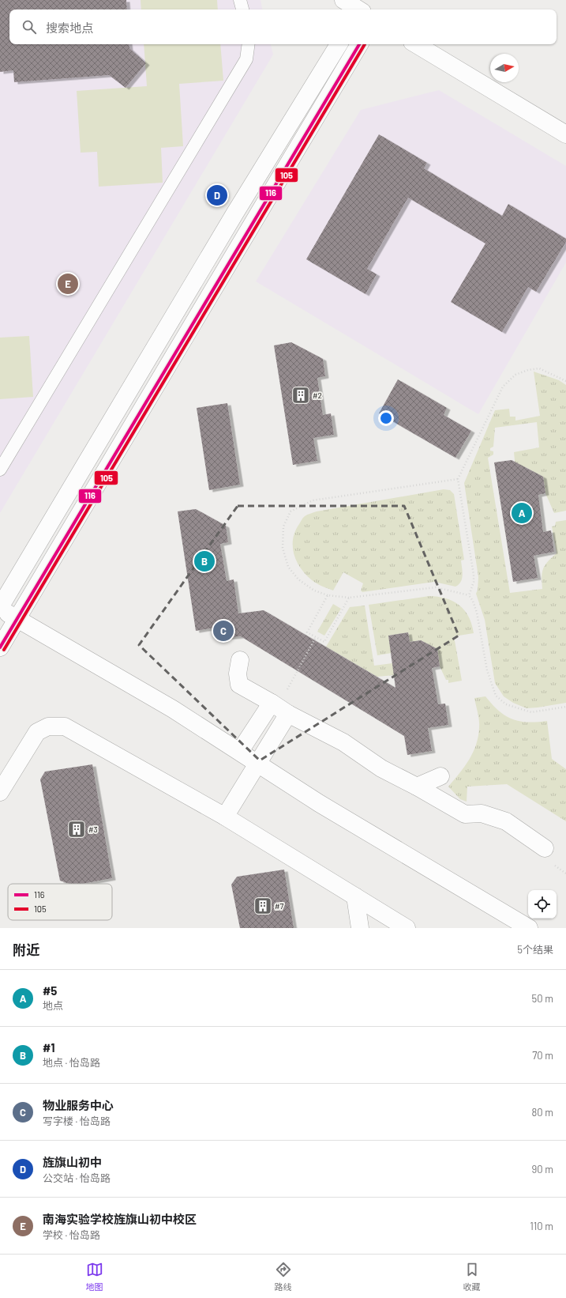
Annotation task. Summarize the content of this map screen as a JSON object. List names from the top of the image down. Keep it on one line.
{"places":{"building":["#2","#3","#7"]},"lines":["transit line 116","transit line 105"],"legend":["116","105"],"north":"right","page":{"search":"搜索地点","pins":["D","E","A","B","C"],"heading":["附近","5个结果"],"list":[{"mark":"A","name":"#5","note":"地点","value":"50 m"},{"mark":"B","name":"#1","note":"地点 · 怡岛路","value":"70 m"},{"mark":"C","name":"物业服务中心","note":"写字楼 · 怡岛路","value":"80 m"},{"mark":"D","name":"旌旗山初中","note":"公交站 · 怡岛路","value":"90 m"},{"mark":"E","name":"南海实验学校旌旗山初中校区","note":"学校 · 怡岛路","value":"110 m"}],"nav":["地图","路线","收藏"]}}
